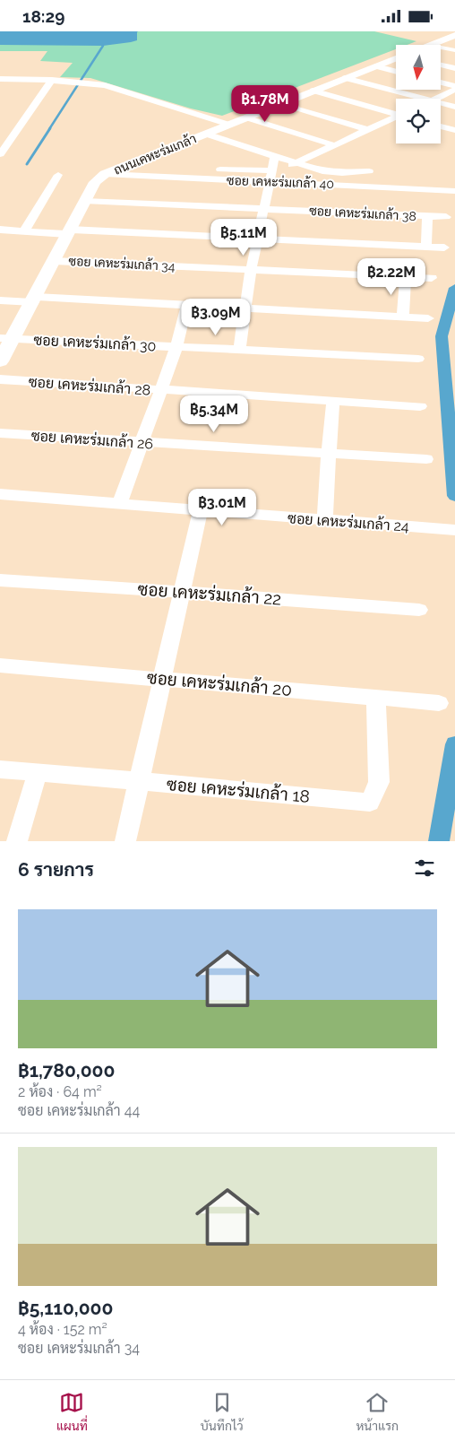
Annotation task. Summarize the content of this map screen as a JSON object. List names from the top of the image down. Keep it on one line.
{"streets":{"street":["ถนนเคหะร่มเกล้า","ซอย เคหะร่มเกล้า 40","ซอย เคหะร่มเกล้า 38","ซอย เคหะร่มเกล้า 34","ซอย เคหะร่มเกล้า 30","ซอย เคหะร่มเกล้า 28","ซอย เคหะร่มเกล้า 26","ซอย เคหะร่มเกล้า 24","ซอย เคหะร่มเกล้า 22","ซอย เคหะร่มเกล้า 20","ซอย เคหะร่มเกล้า 18"]},"crossings":[["ถนนเคหะร่มเกล้า","ซอย เคหะร่มเกล้า 40"],["ถนนเคหะร่มเกล้า","ซอย เคหะร่มเกล้า 38"],["ถนนเคหะร่มเกล้า","ซอย เคหะร่มเกล้า 34"],["ถนนเคหะร่มเกล้า","ซอย เคหะร่มเกล้า 30"],["ซอย เคหะร่มเกล้า 20","ซอย เคหะร่มเกล้า 18"]],"north":"bottom","page":{"status":"18:29","price":["฿1.78M","฿5.11M","฿2.22M","฿3.09M","฿5.34M","฿3.01M"],"heading":"6 รายการ","list":[{"name":"฿1,780,000","note":"2 ห้อง · 64 m² · ซอย เคหะร่มเกล้า 44"},{"name":"฿5,110,000","note":"4 ห้อง · 152 m² · ซอย เคหะร่มเกล้า 34"}],"tabs":["แผนที่","บันทึกไว้","หน้าแรก"]}}
